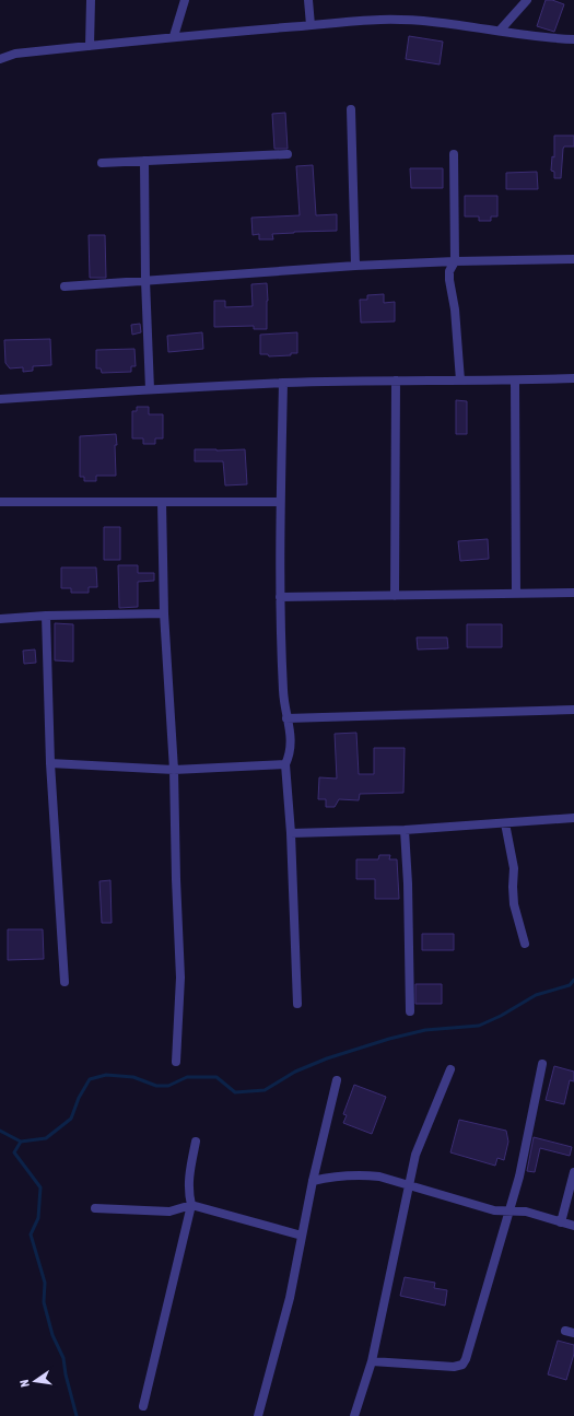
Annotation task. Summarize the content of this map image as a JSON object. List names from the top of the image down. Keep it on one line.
{"north":"left"}
